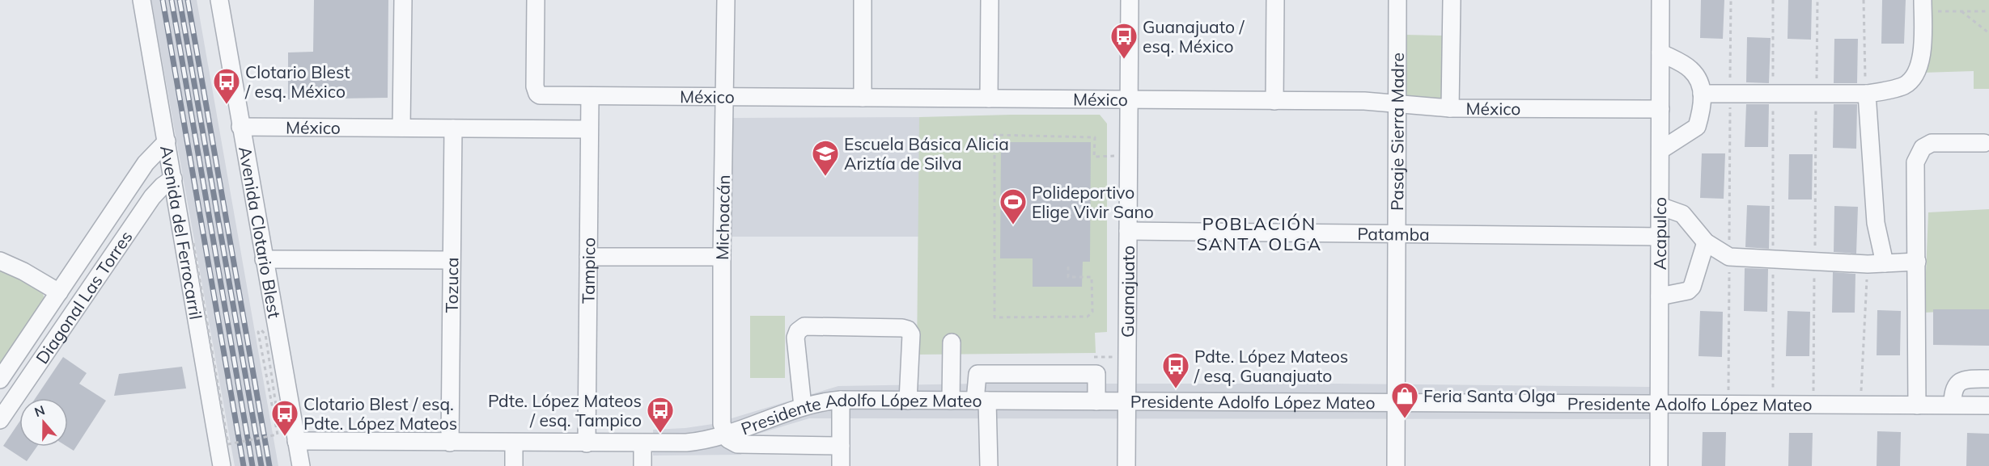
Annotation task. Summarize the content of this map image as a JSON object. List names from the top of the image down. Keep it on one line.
{"streets":{"street":["México","Pasaje Sierra Madre","Michoacán","Avenida del Ferrocarril","Avenida Clotario Blest","Acapulco","Patamba","Tampico","Tozuca","Guanajuato","Diagonal Las Torres","Presidente Adolfo López Mateo"]},"crossings":[["México","Pasaje Sierra Madre"],["México","Michoacán"],["México","Avenida Clotario Blest"],["México","Acapulco"],["México","Tampico"],["México","Tozuca"],["México","Guanajuato"],["Pasaje Sierra Madre","Patamba"],["Pasaje Sierra Madre","Presidente Adolfo López Mateo"],["Michoacán","Presidente Adolfo López Mateo"],["Avenida del Ferrocarril","Diagonal Las Torres"],["Avenida Clotario Blest","Presidente Adolfo López Mateo"],["Acapulco","Patamba"],["Acapulco","Presidente Adolfo López Mateo"],["Patamba","Guanajuato"],["Tampico","Presidente Adolfo López Mateo"],["Tozuca","Presidente Adolfo López Mateo"],["Guanajuato","Presidente Adolfo López Mateo"]],"districts":["POBLACIÓN SANTA OLGA"],"places":{"bus stop":["Guanajuato / esq. México","Clotario Blest / esq. México","Pdte. López Mateos / esq. Guanajuato","Pdte. López Mateos / esq. Tampico","Clotario Blest / esq. Pdte. López Mateos"],"school or university":["Escuela Básica Alicia Ariztía de Silva"],"sports":["Polideportivo Elige Vivir Sano"],"shop":["Feria Santa Olga"]},"north":"top"}
